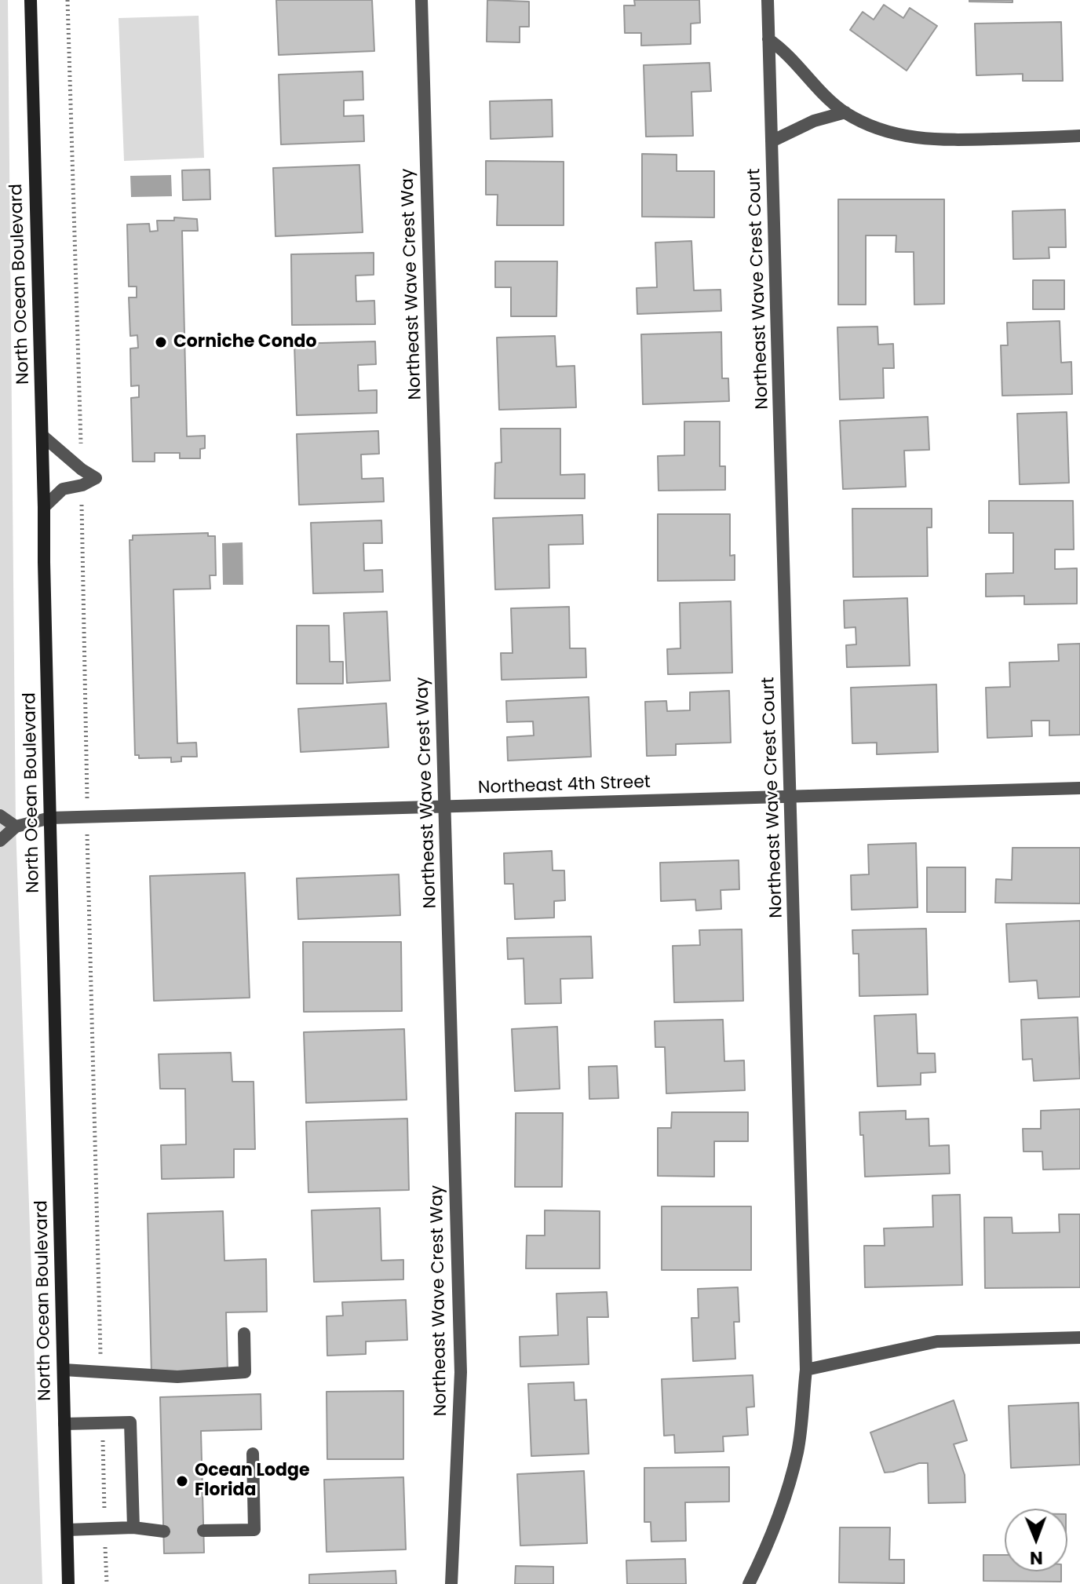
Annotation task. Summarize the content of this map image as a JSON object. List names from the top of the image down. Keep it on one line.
{"streets":{"main road":["North Ocean Boulevard"],"street":["Northeast Wave Crest Way","Northeast Wave Crest Court","Northeast 4th Street"]},"crossings":[["North Ocean Boulevard","Northeast 4th Street"],["Northeast Wave Crest Way","Northeast 4th Street"],["Northeast Wave Crest Court","Northeast 4th Street"]],"places":["Corniche Condo","Ocean Lodge Florida"],"north":"bottom"}
